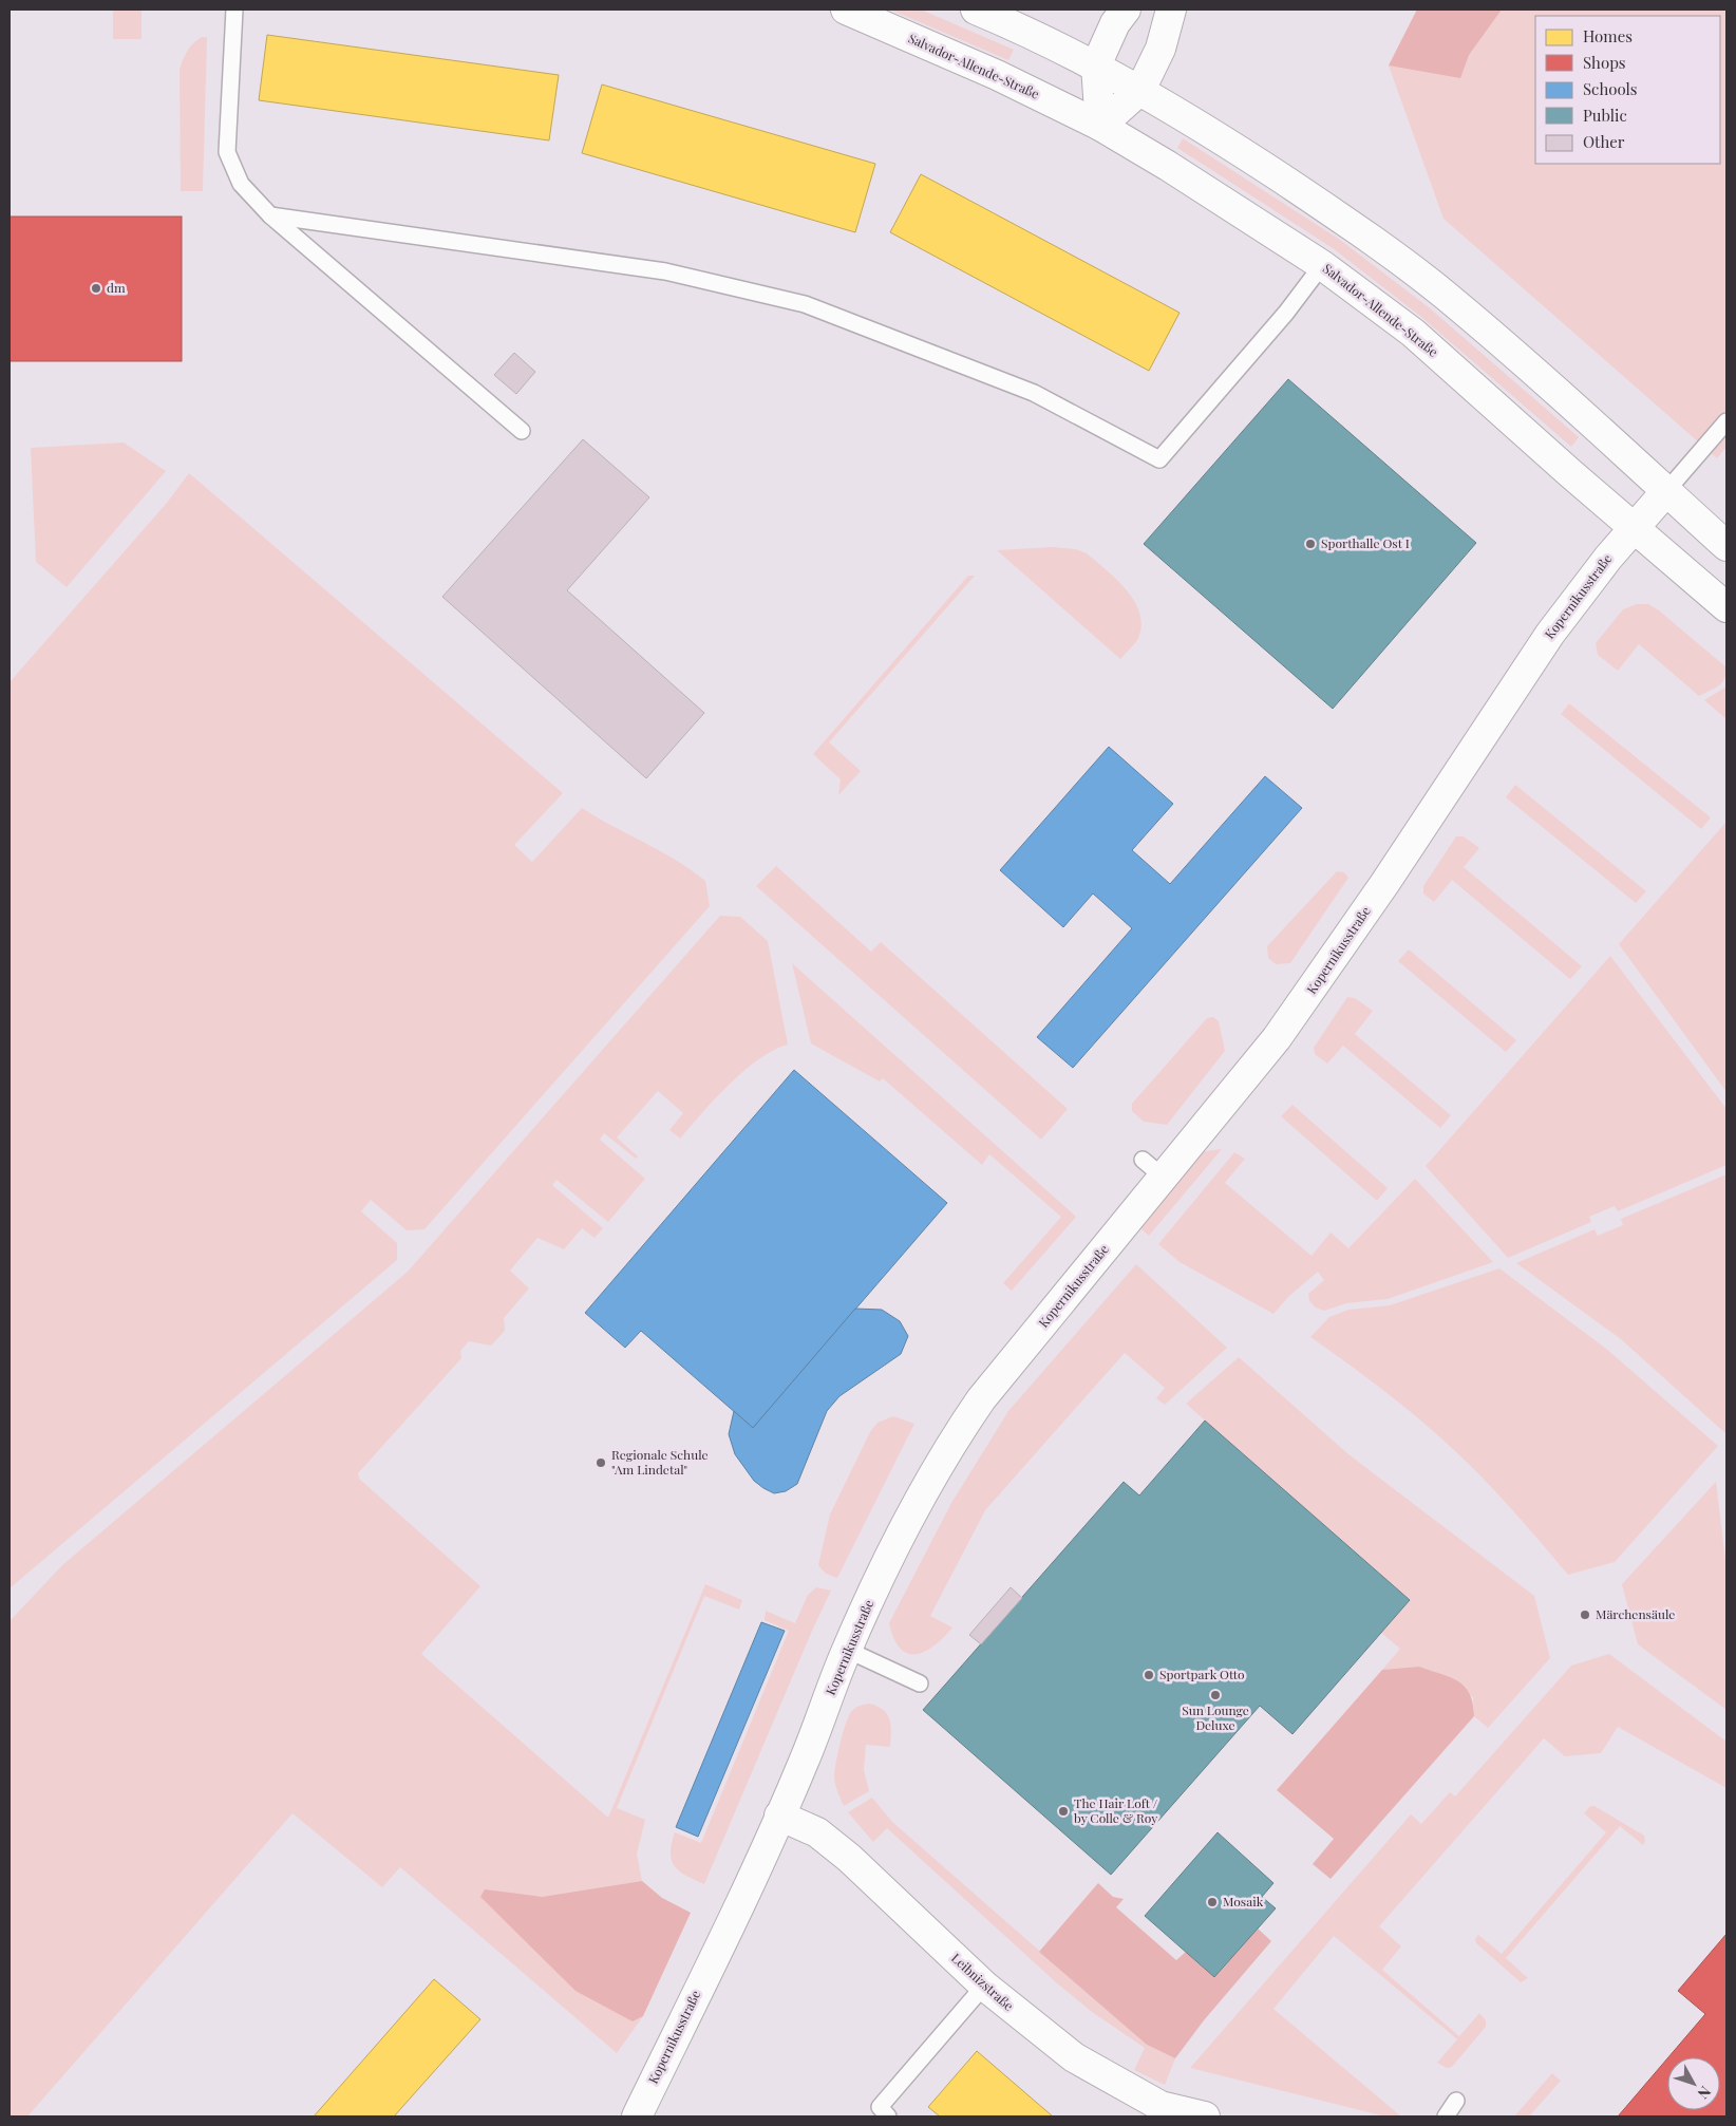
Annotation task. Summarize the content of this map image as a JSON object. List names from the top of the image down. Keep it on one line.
{"streets":{"street":["Salvador-Allende-Straße","Kopernikusstraße","Leibnizstraße"]},"crossings":[["Salvador-Allende-Straße","Kopernikusstraße"],["Kopernikusstraße","Leibnizstraße"]],"places":["dm","Sporthalle Ost I","Regionale Schule \"Am Lindetal\"","Märchensäule","Sportpark Otto","Sun Lounge Deluxe","The Hair Loft / by Colle & Roy","Mosaik"],"legend":["Homes","Shops","Schools","Public","Other"],"north":"bottom right"}
